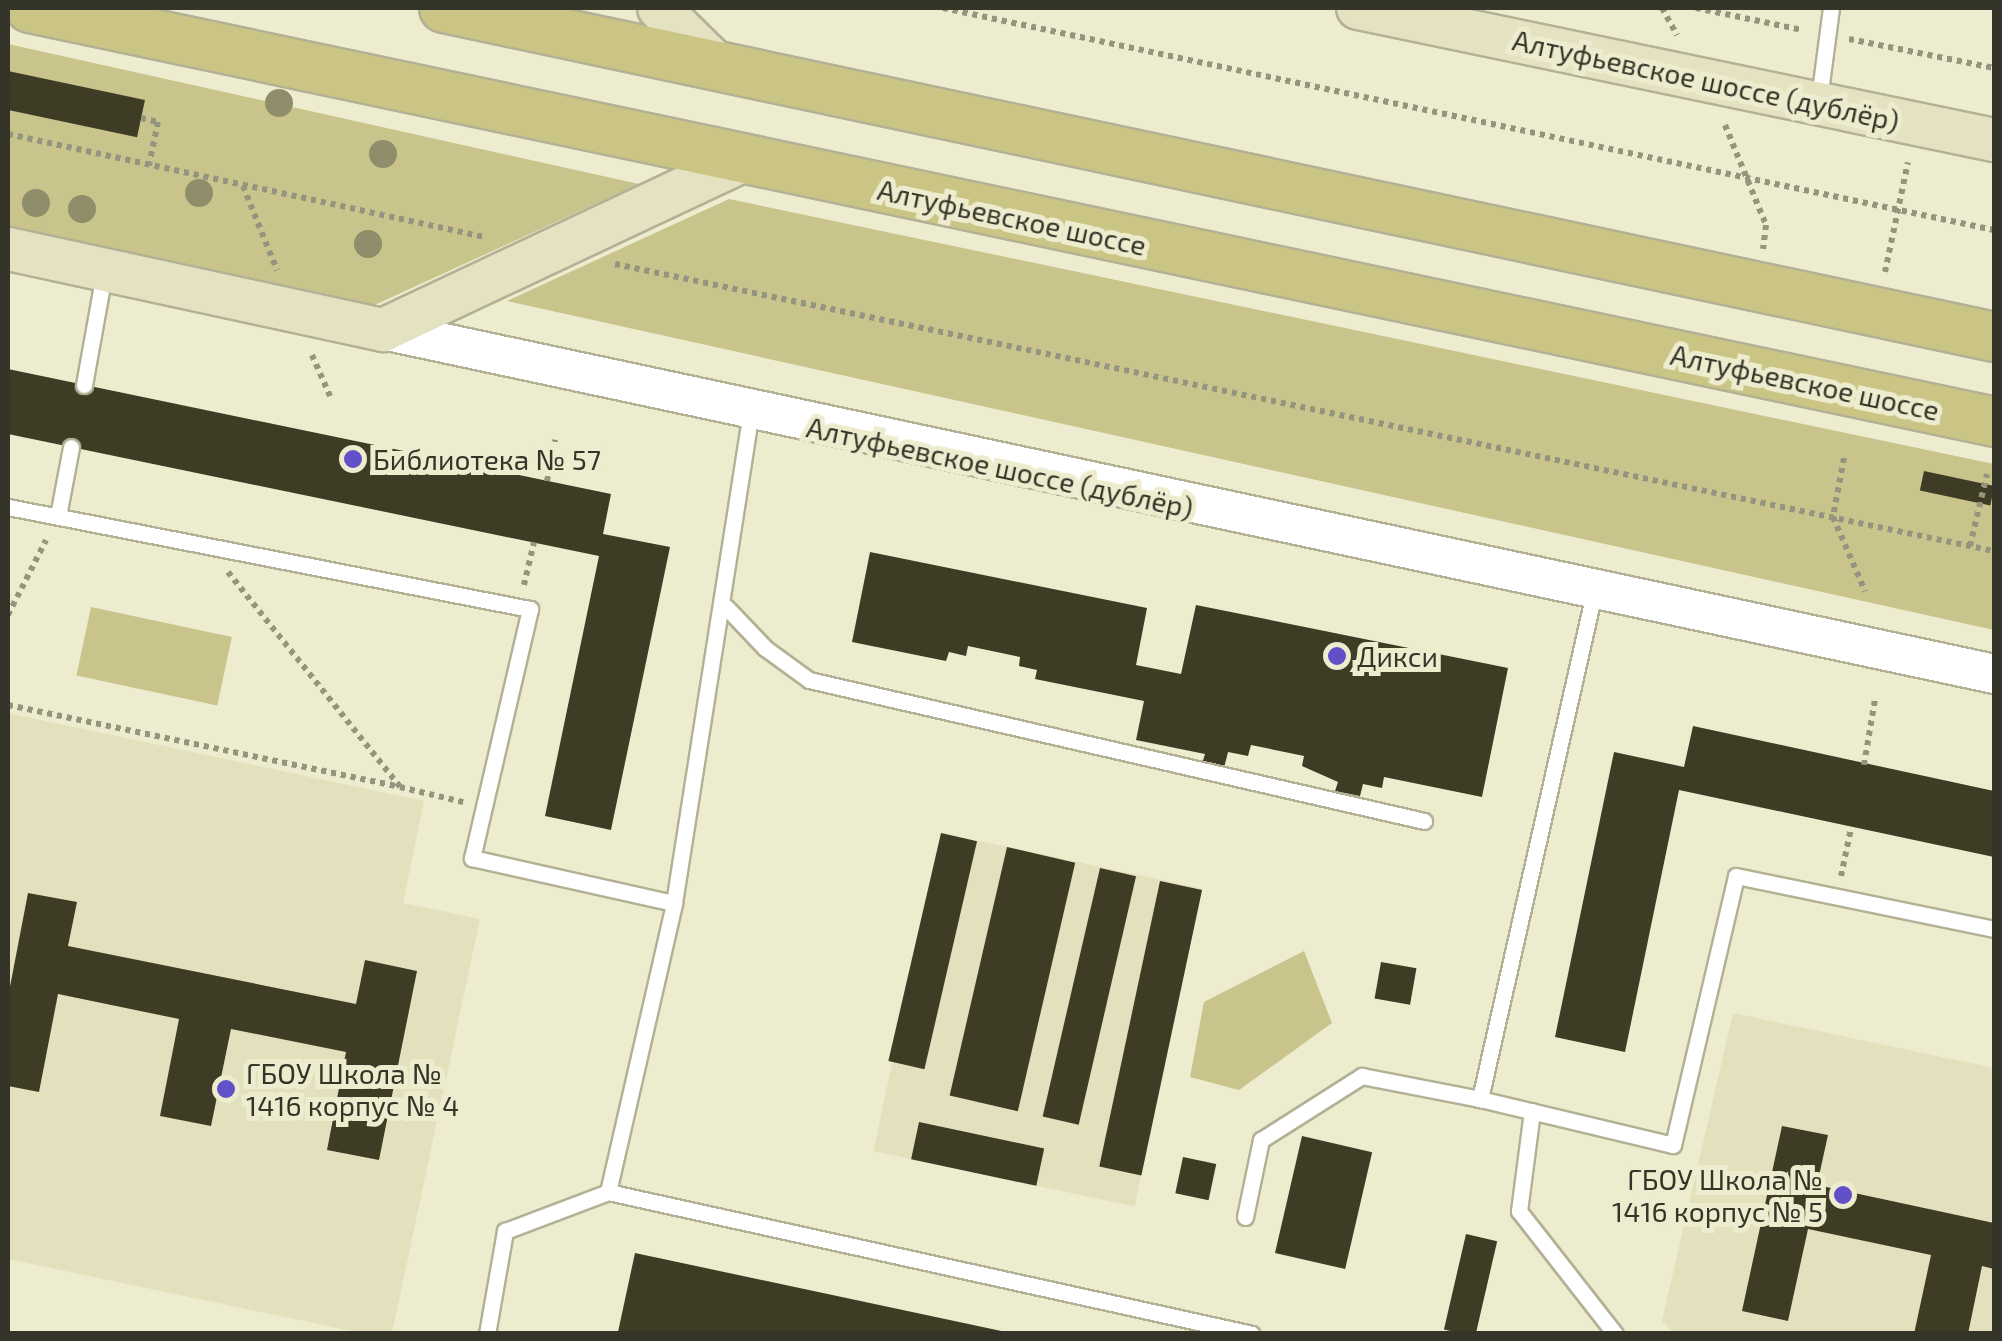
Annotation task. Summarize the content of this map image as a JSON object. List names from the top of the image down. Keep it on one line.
{"streets":{"main road":["Алтуфьевское шоссе (дублёр)","Алтуфьевское шоссе"]},"places":["Библиотека № 57","Дикси","ГБОУ Школа № 1416 корпус № 4","ГБОУ Школа № 1416 корпус № 5"]}
